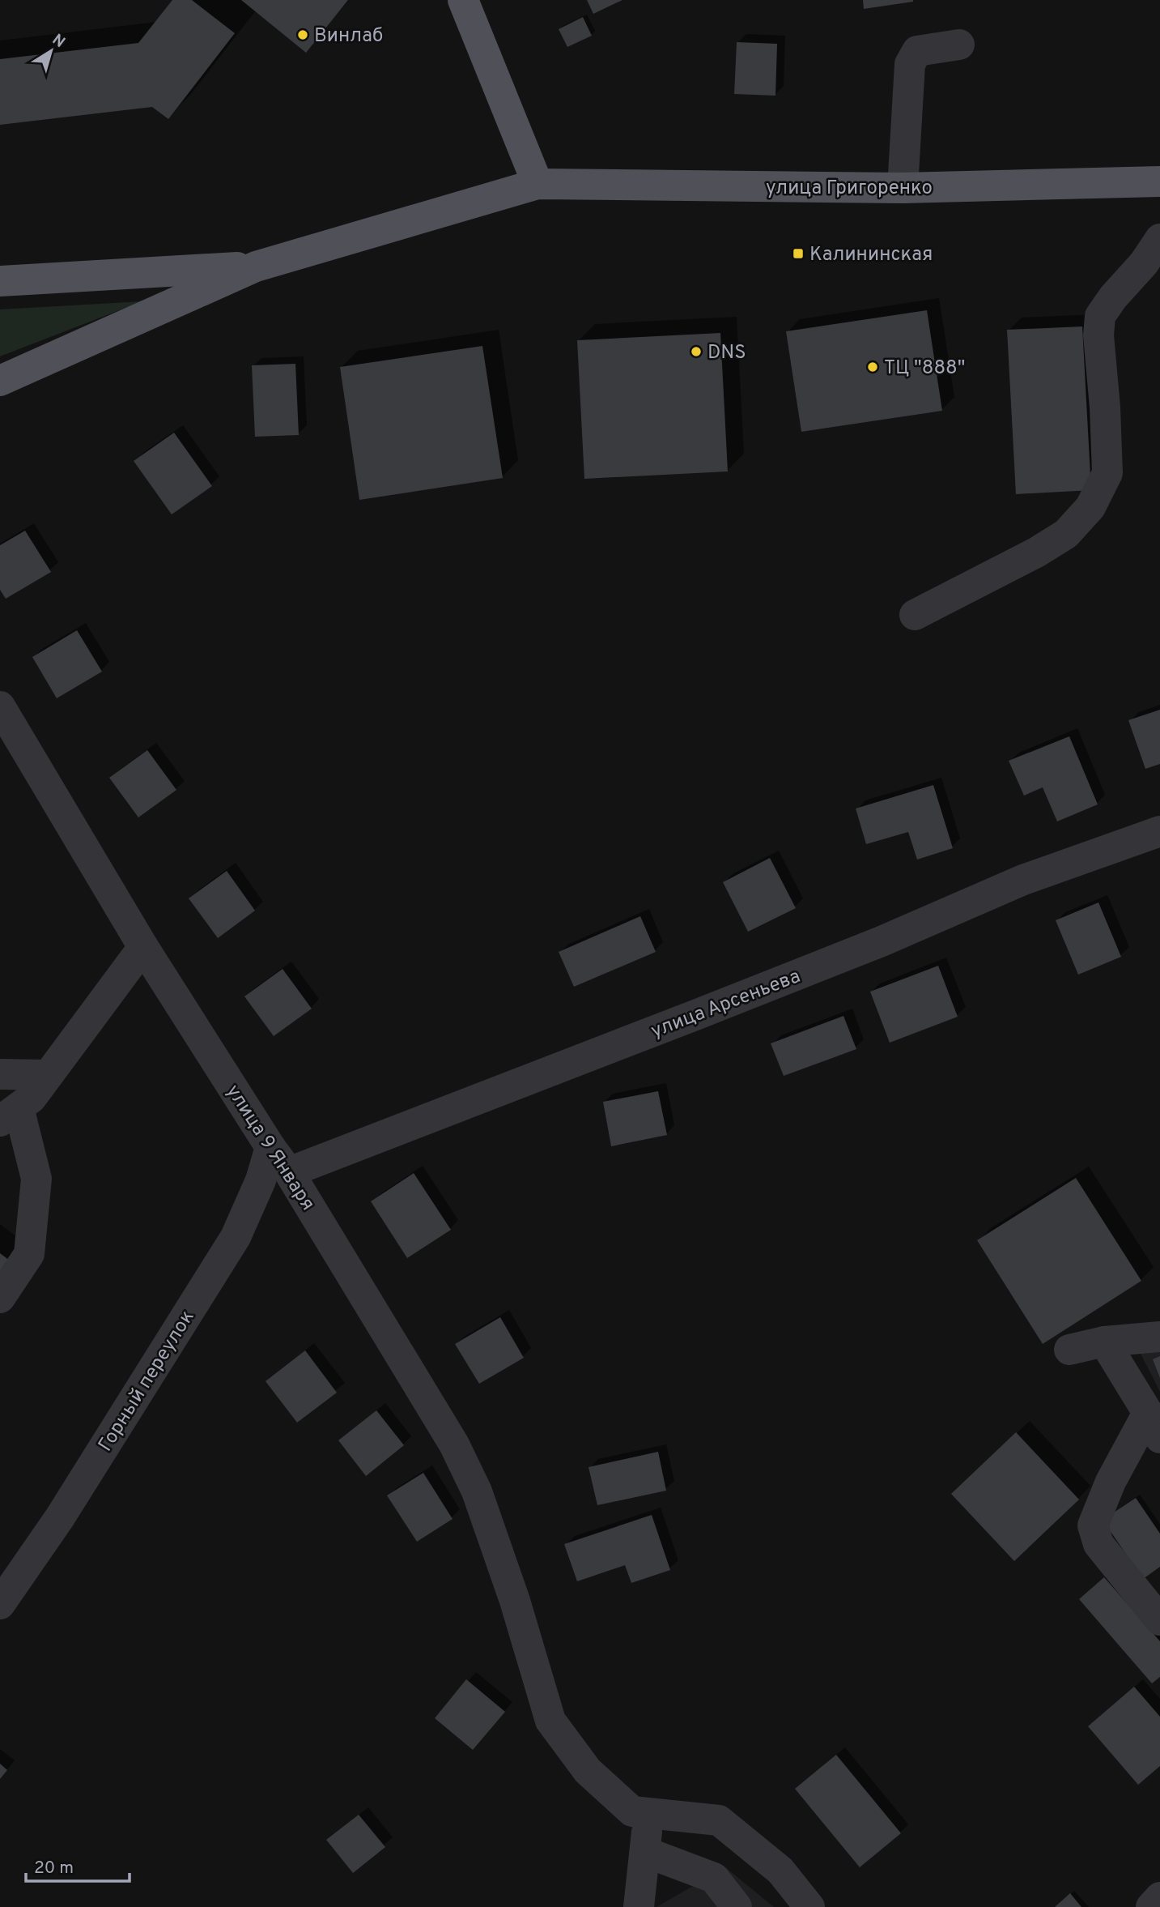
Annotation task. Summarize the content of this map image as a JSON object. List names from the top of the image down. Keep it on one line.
{"streets":{"main road":["улица Григоренко"],"street":["улица Арсеньева","улица 9 Января","Горный переулок"]},"crossings":[["улица Арсеньева","улица 9 Января"],["улица 9 Января","Горный переулок"]],"places":{"other":["Винлаб","DNS","ТЦ \"888\""],"transit":["Калининская"]},"scale_bar":"20 m","north":"top right"}
